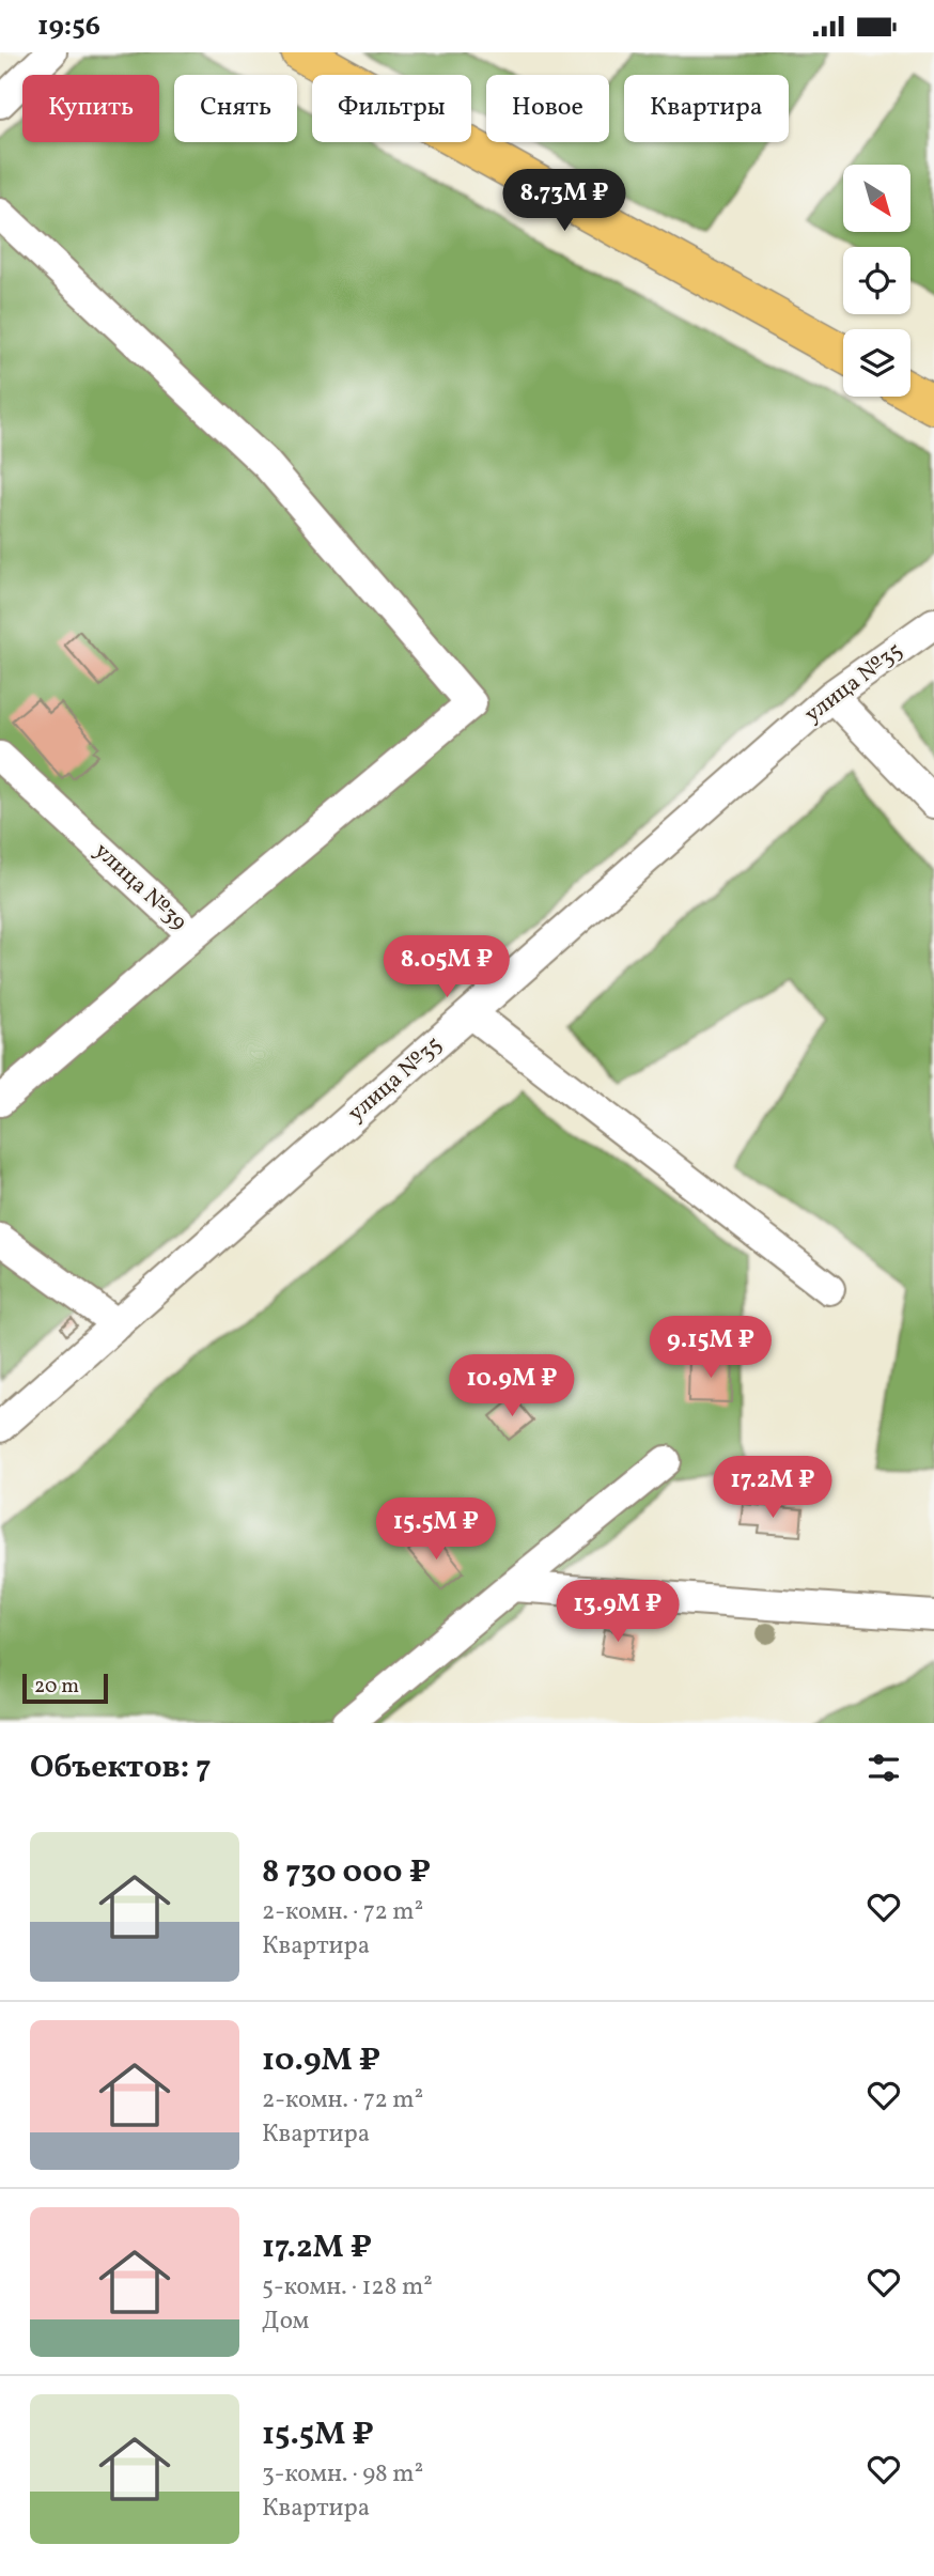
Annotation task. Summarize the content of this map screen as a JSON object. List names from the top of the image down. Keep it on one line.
{"streets":{"street":["улица №35","улица №39"]},"scale_bar":"20 m","north":"bottom right","page":{"status":"19:56","chip":["Купить","Снять","Фильтры","Новое","Квартира"],"price":["8.73M ₽","8.05M ₽","9.15M ₽","10.9M ₽","17.2M ₽","15.5M ₽","13.9M ₽"],"scale":"20 m","heading":"Объектов: 7","list":[{"name":"8 730 000 ₽","note":"2-комн. · 72 m² · Квартира"},{"name":"10.9M ₽","note":"2-комн. · 72 m² · Квартира"},{"name":"17.2M ₽","note":"5-комн. · 128 m² · Дом"},{"name":"15.5M ₽","note":"3-комн. · 98 m² · Квартира"}]}}
